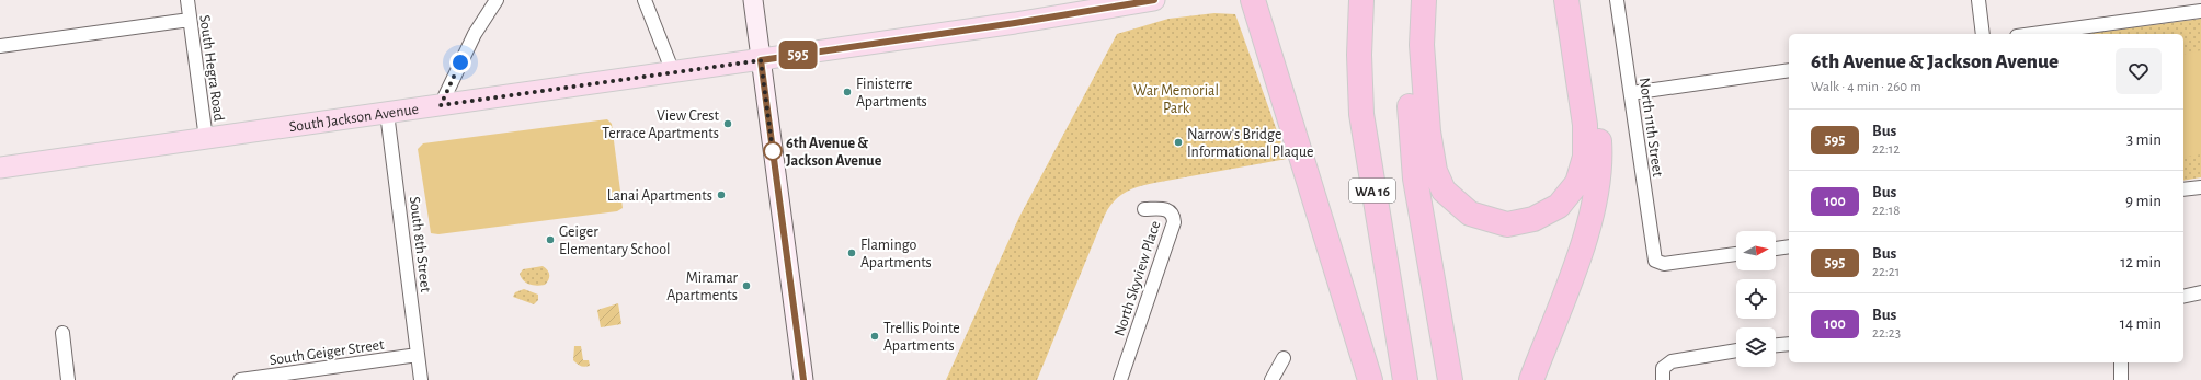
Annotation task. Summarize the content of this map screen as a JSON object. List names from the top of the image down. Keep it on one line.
{"streets":{"highway":["WA 16"],"main road":["South Jackson Avenue"],"street":["South Hegra Road","North 11th Street","South 8th Street","North Skyview Place","South Geiger Street"]},"crossings":[["South Hegra Road","South Jackson Avenue"],["South Jackson Avenue","South 8th Street"],["South 8th Street","South Geiger Street"]],"parks":["War Memorial Park"],"places":["Finisterre Apartments","View Crest Terrace Apartments","Narrow's Bridge Informational Plaque","6th Avenue & Jackson Avenue","Lanai Apartments","Geiger Elementary School","Flamingo Apartments","Miramar Apartments","Trellis Pointe Apartments"],"lines":["bus line 595"],"north":"right","page":{"on_map":"595","heading":["6th Avenue & Jackson Avenue","Walk · 4 min · 260 m"],"list":[{"mark":"595","name":"Bus","note":"22:12","value":"3 min"},{"mark":"100","name":"Bus","note":"22:18","value":"9 min"},{"mark":"595","name":"Bus","note":"22:21","value":"12 min"},{"mark":"100","name":"Bus","note":"22:23","value":"14 min"}]}}
